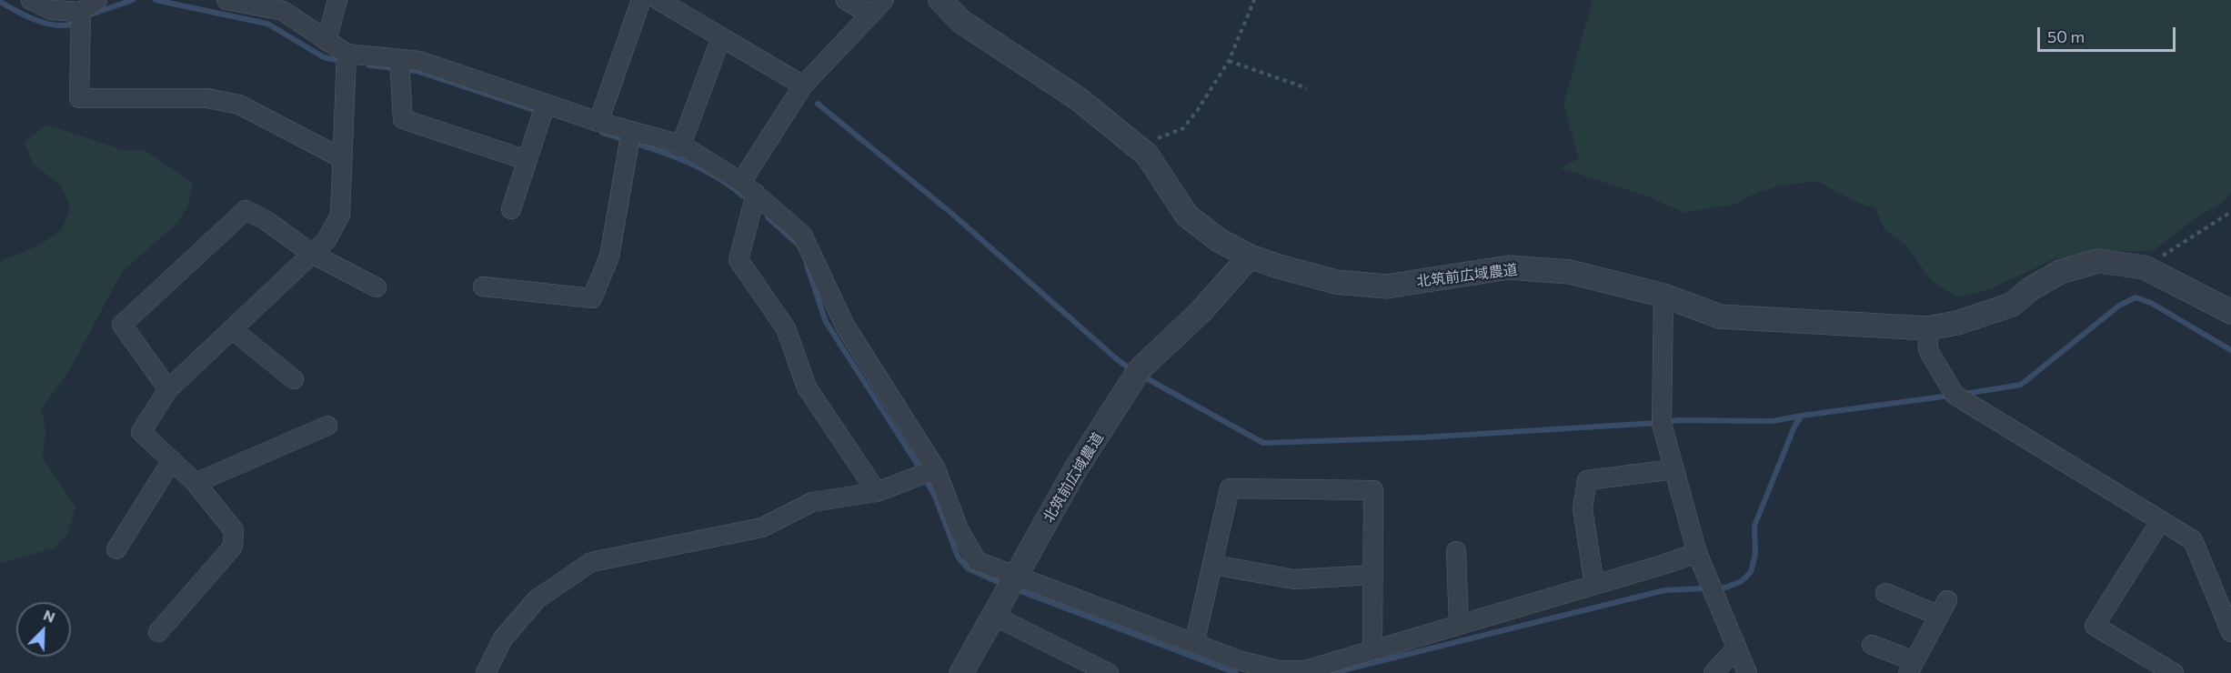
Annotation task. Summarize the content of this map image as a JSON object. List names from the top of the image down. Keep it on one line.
{"streets":{"street":["北筑前広域農道"]},"scale_bar":"50 m","north":"top right"}
